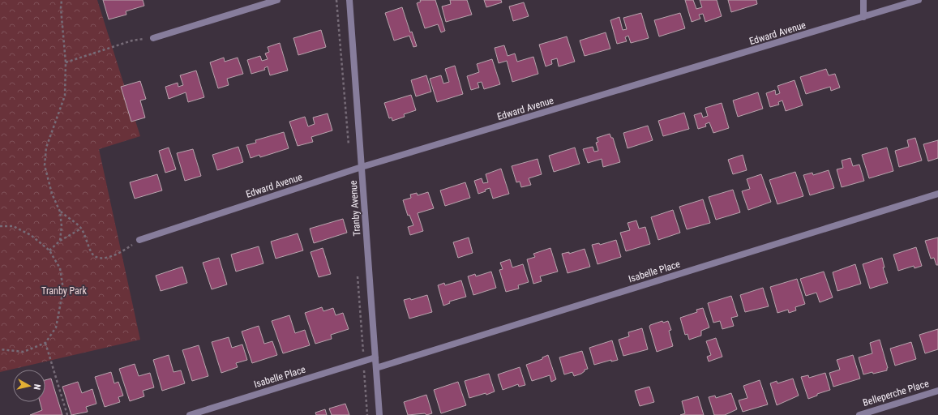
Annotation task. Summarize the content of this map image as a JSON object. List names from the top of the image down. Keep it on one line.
{"streets":{"street":["Edward Avenue","Tranby Avenue","Isabelle Place","Belleperche Place"]},"crossings":[["Edward Avenue","Tranby Avenue"],["Tranby Avenue","Isabelle Place"]],"parks":["Tranby Park"],"north":"right"}
